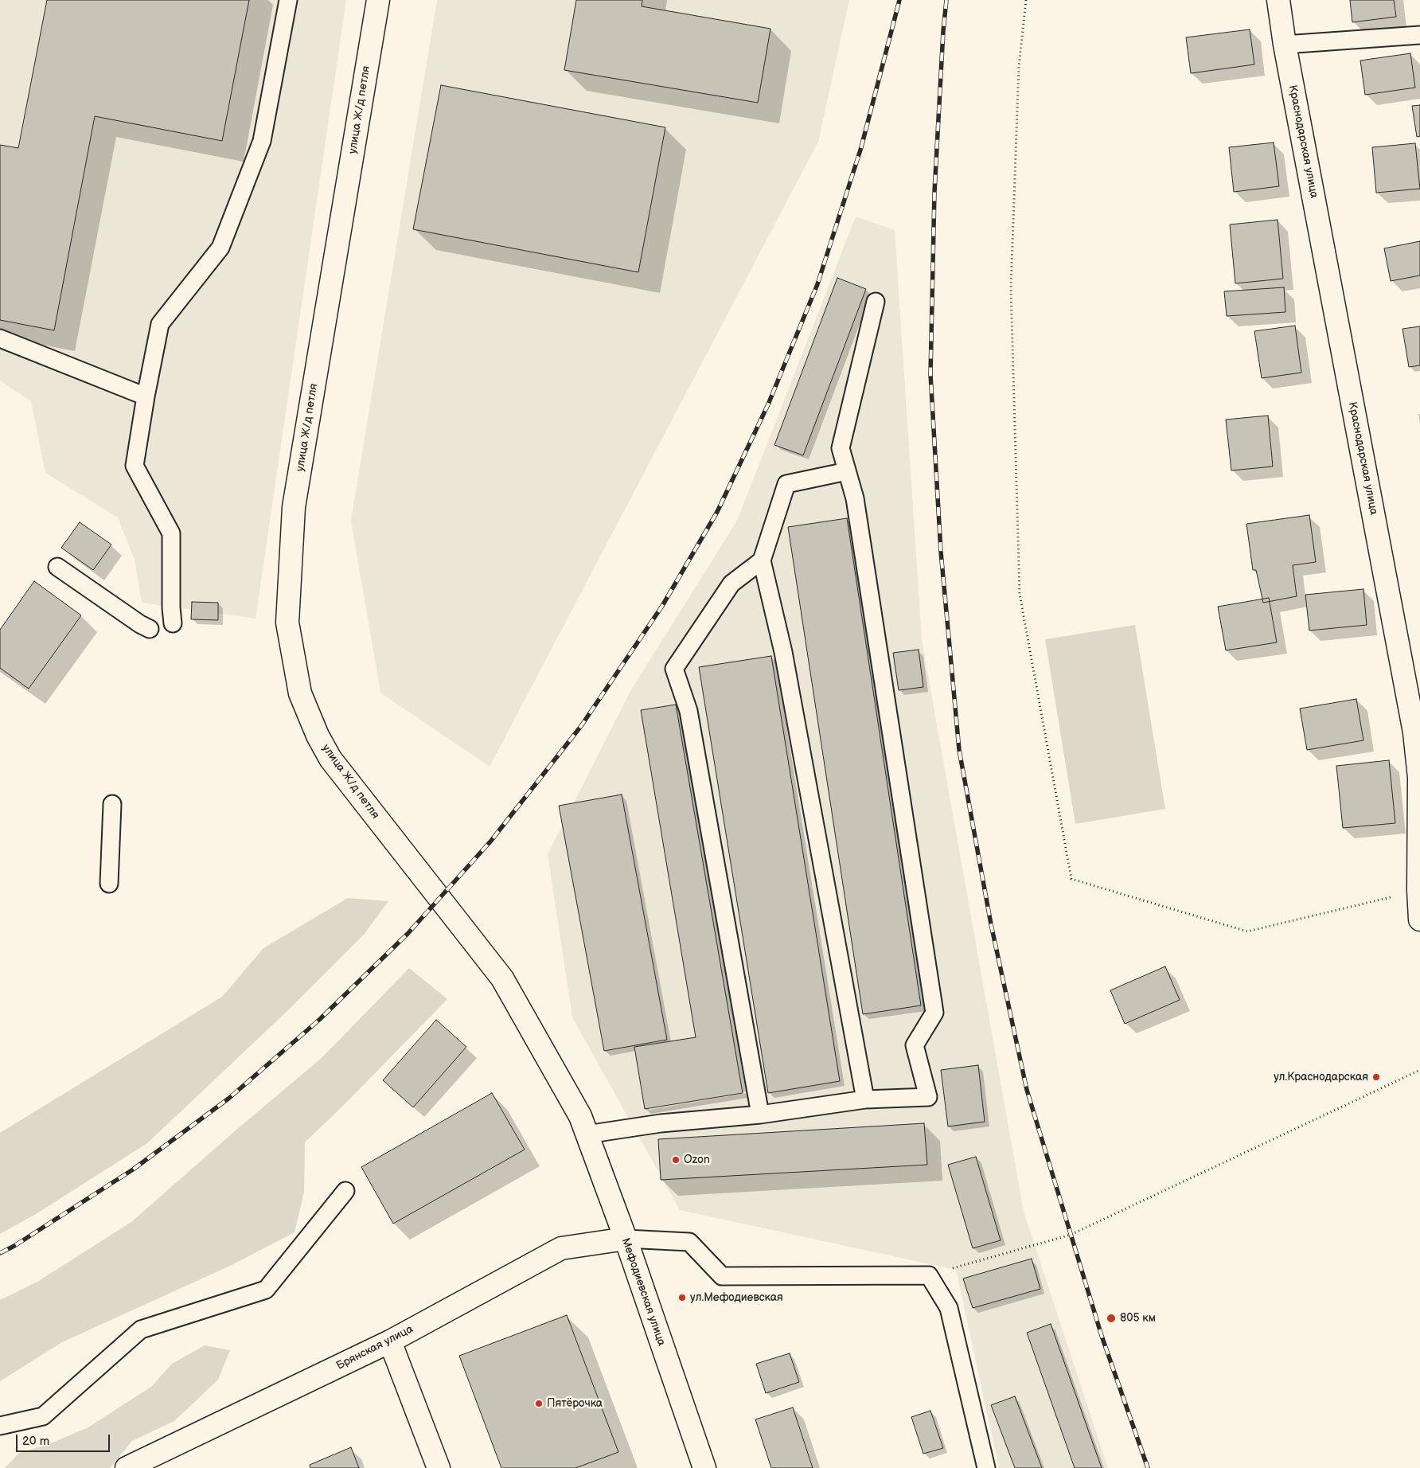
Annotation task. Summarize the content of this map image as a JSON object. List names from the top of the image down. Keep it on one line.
{"streets":{"street":["улица Ж/д петля","Краснодарская улица","Мефодиевская улица","Брянская улица"]},"crossings":[["улица Ж/д петля","Мефодиевская улица"],["Мефодиевская улица","Брянская улица"]],"places":["ул.Краснодарская","Ozon","ул.Мефодиевская","805 км","Пятёрочка"],"scale_bar":"20 m"}
